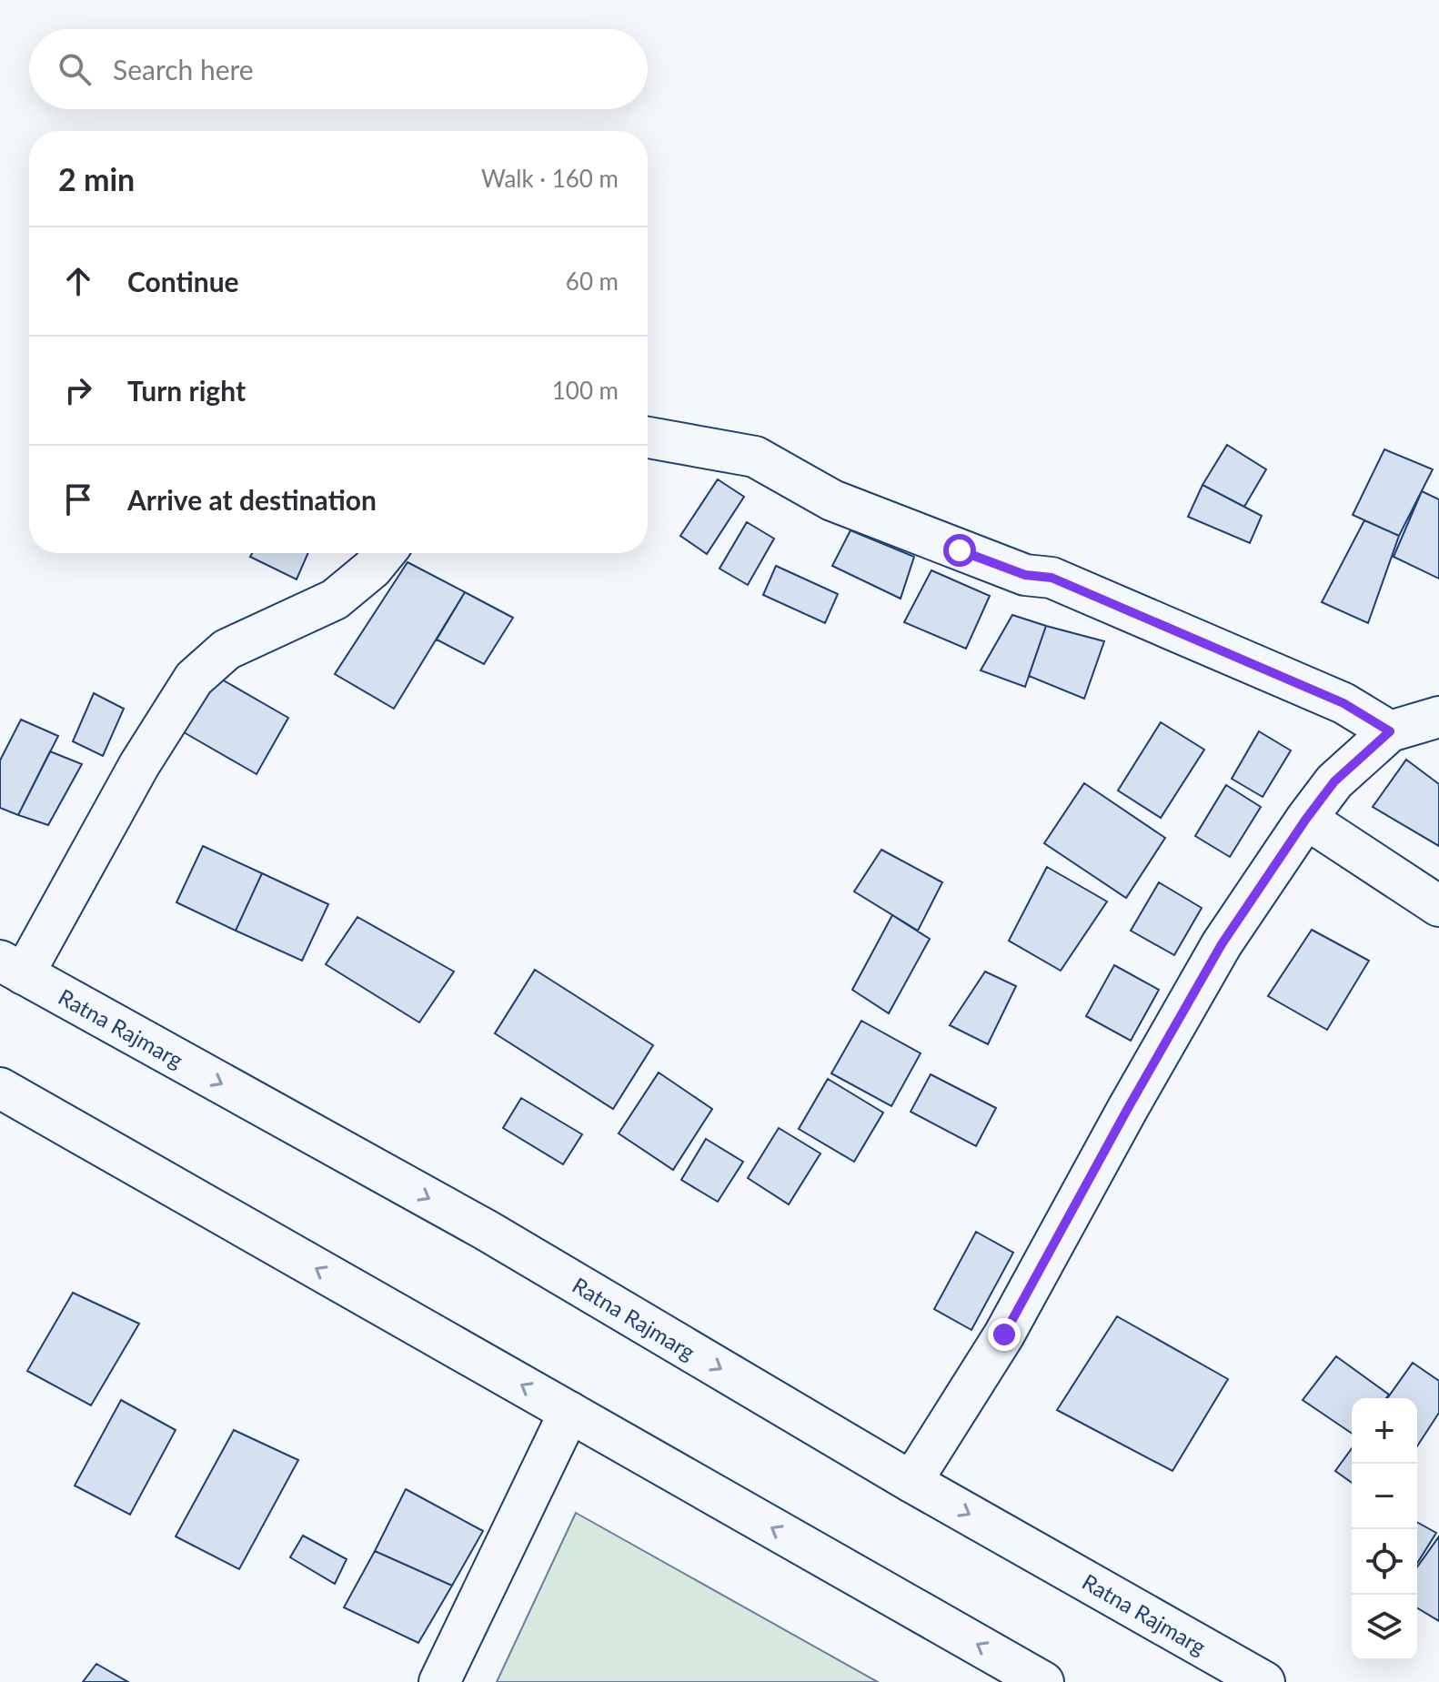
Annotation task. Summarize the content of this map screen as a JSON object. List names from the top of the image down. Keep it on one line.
{"streets":{"main road":["Ratna Rajmarg"]},"page":{"search":"Search here","heading":["2 min","Walk · 160 m"],"list":[["Continue","60 m"],["Turn right","100 m"],"Arrive at destination"],"map_buttons":["+","−"]}}
